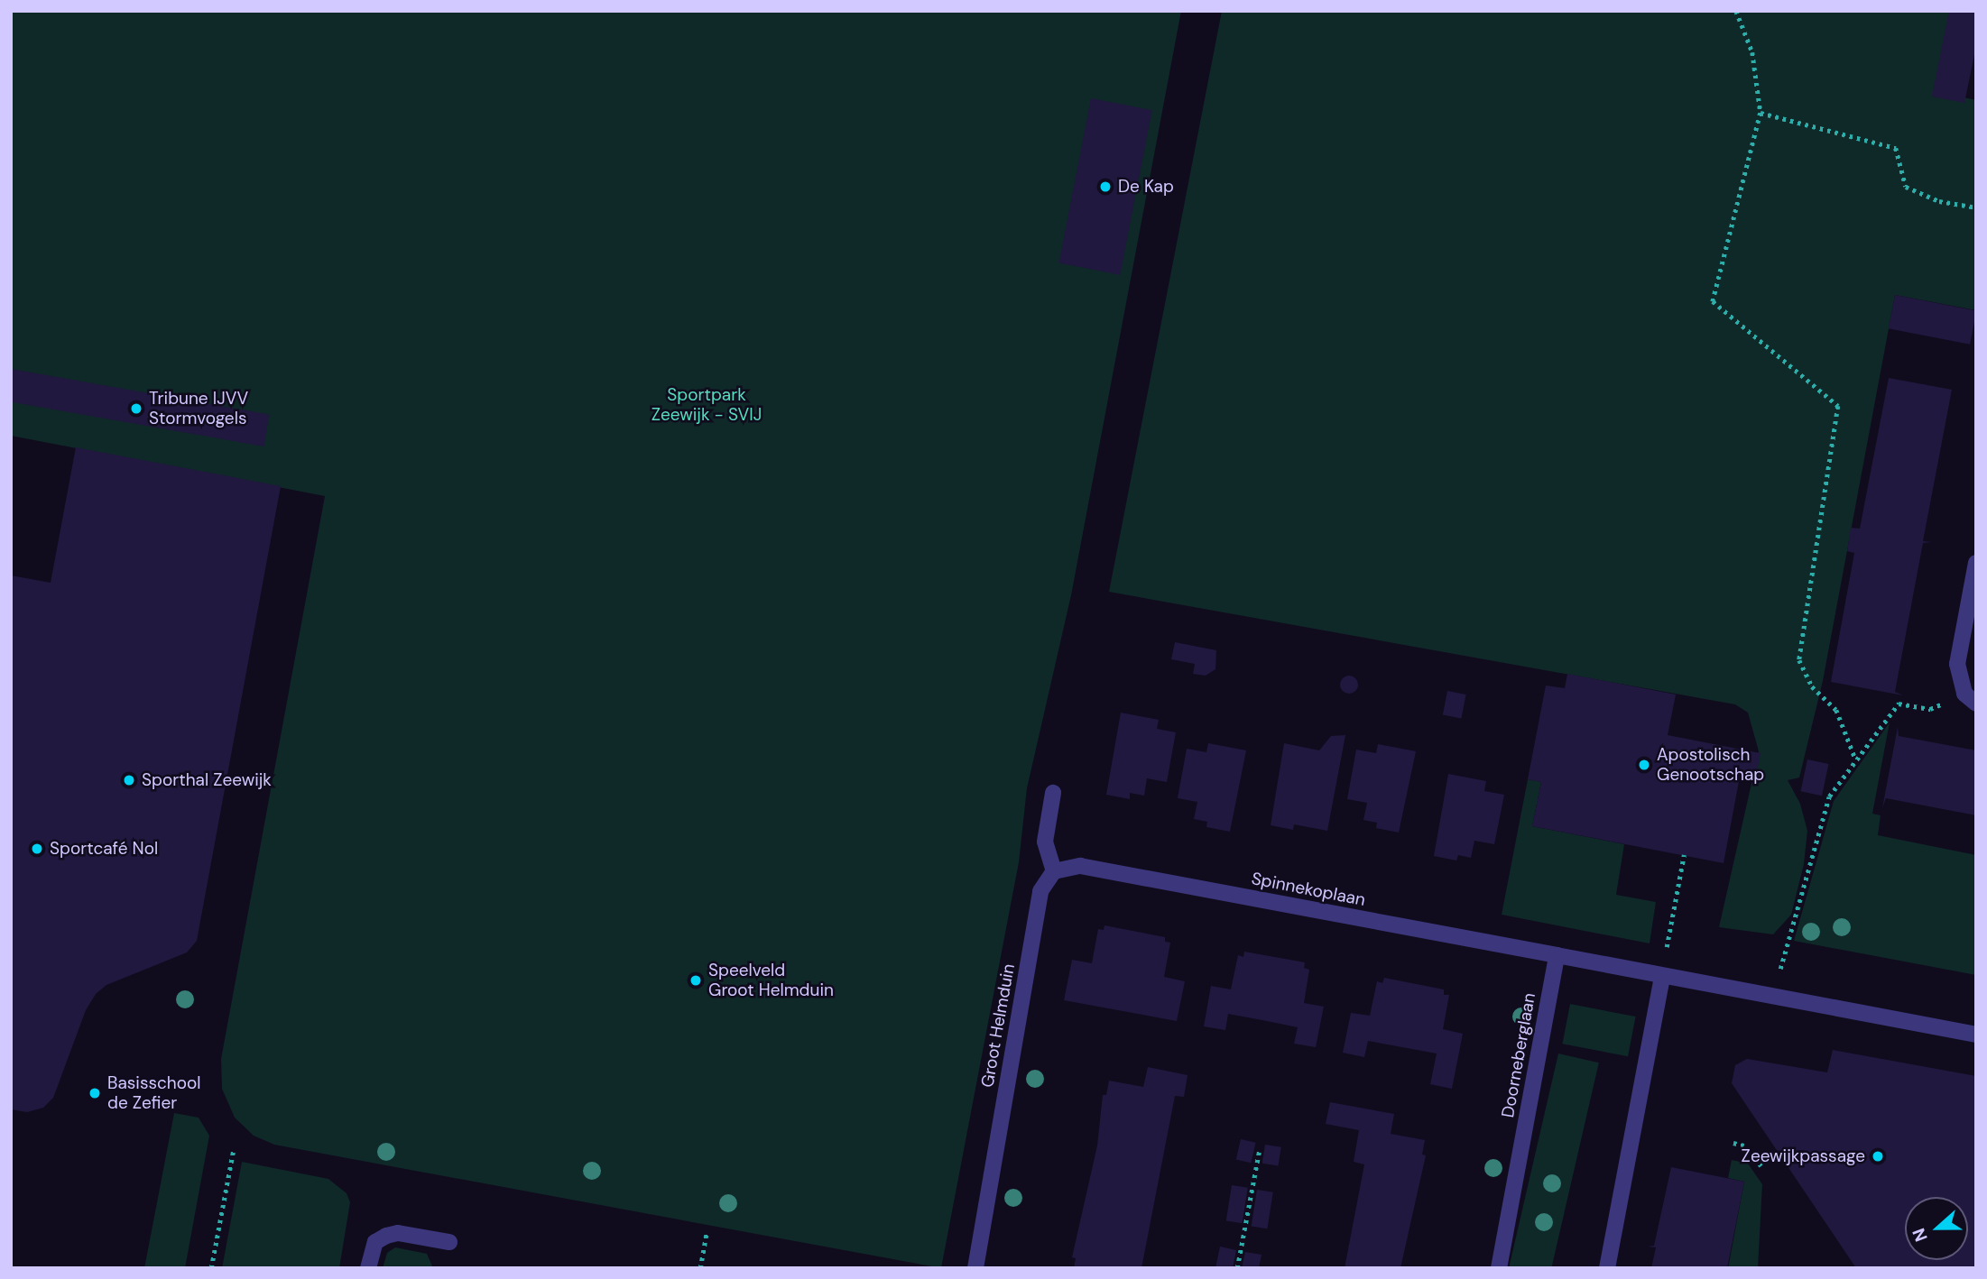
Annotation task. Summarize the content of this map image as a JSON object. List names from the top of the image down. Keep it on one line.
{"streets":{"street":["Spinnekoplaan","Groot Helmduin","Doorneberglaan"]},"crossings":[["Spinnekoplaan","Groot Helmduin"],["Spinnekoplaan","Doorneberglaan"]],"parks":["Sportpark Zeewijk - SVIJ"],"places":["De Kap","Tribune IJVV Stormvogels","Apostolisch Genootschap","Sporthal Zeewijk","Sportcafé Nol","Speelveld Groot Helmduin","Basisschool de Zefier","Zeewijkpassage"],"north":"left"}
